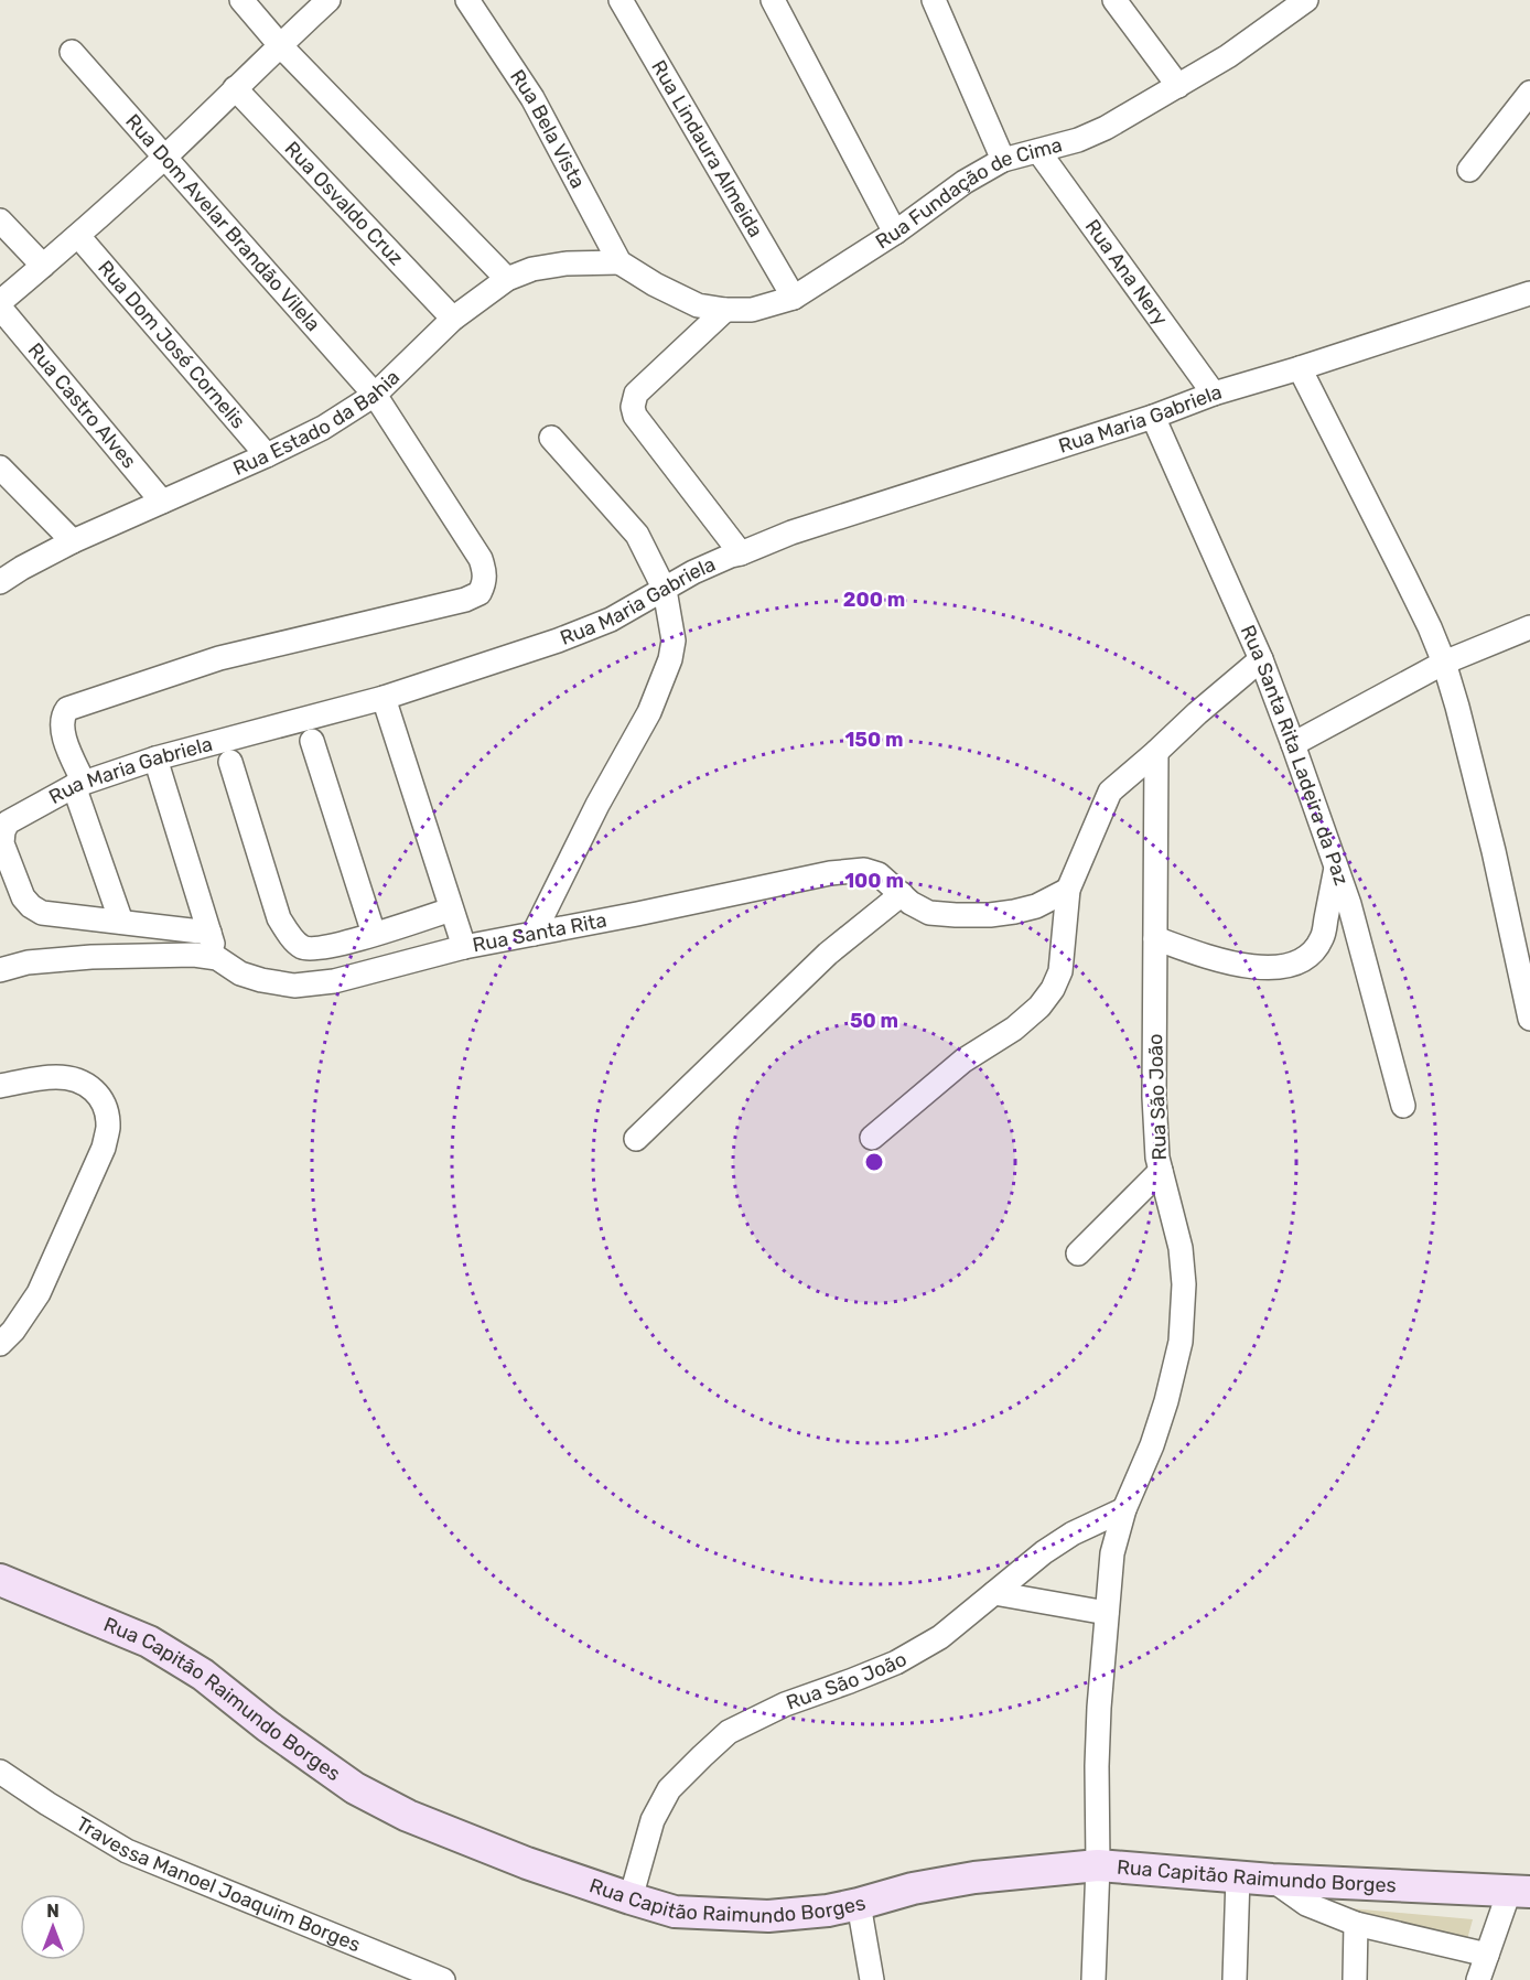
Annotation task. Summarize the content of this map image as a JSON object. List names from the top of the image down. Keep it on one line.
{"streets":{"street":["Rua Bela Vista","Rua Lindaura Almeida","Rua Fundação de Cima","Rua Osvaldo Cruz","Rua Dom Avelar Brandão Vilela","Rua Ana Nery","Rua Dom José Cornelis","Rua Castro Alves","Rua Maria Gabriela","Rua Estado da Bahia","Rua Santa Rita Ladeira da Paz","Rua Santa Rita","Rua São João","Rua Capitão Raimundo Borges","Travessa Manoel Joaquim Borges"]},"crossings":[["Rua Bela Vista","Rua Fundação de Cima"],["Rua Bela Vista","Rua Estado da Bahia"],["Rua Lindaura Almeida","Rua Fundação de Cima"],["Rua Fundação de Cima","Rua Ana Nery"],["Rua Fundação de Cima","Rua Estado da Bahia"],["Rua Osvaldo Cruz","Rua Estado da Bahia"],["Rua Dom Avelar Brandão Vilela","Rua Maria Gabriela"],["Rua Dom Avelar Brandão Vilela","Rua Estado da Bahia"],["Rua Ana Nery","Rua Maria Gabriela"],["Rua Dom José Cornelis","Rua Estado da Bahia"],["Rua Castro Alves","Rua Estado da Bahia"],["Rua Maria Gabriela","Rua Santa Rita Ladeira da Paz"],["Rua São João","Rua Capitão Raimundo Borges"]],"north":"top","rings":["200 m","150 m","100 m","50 m"]}
